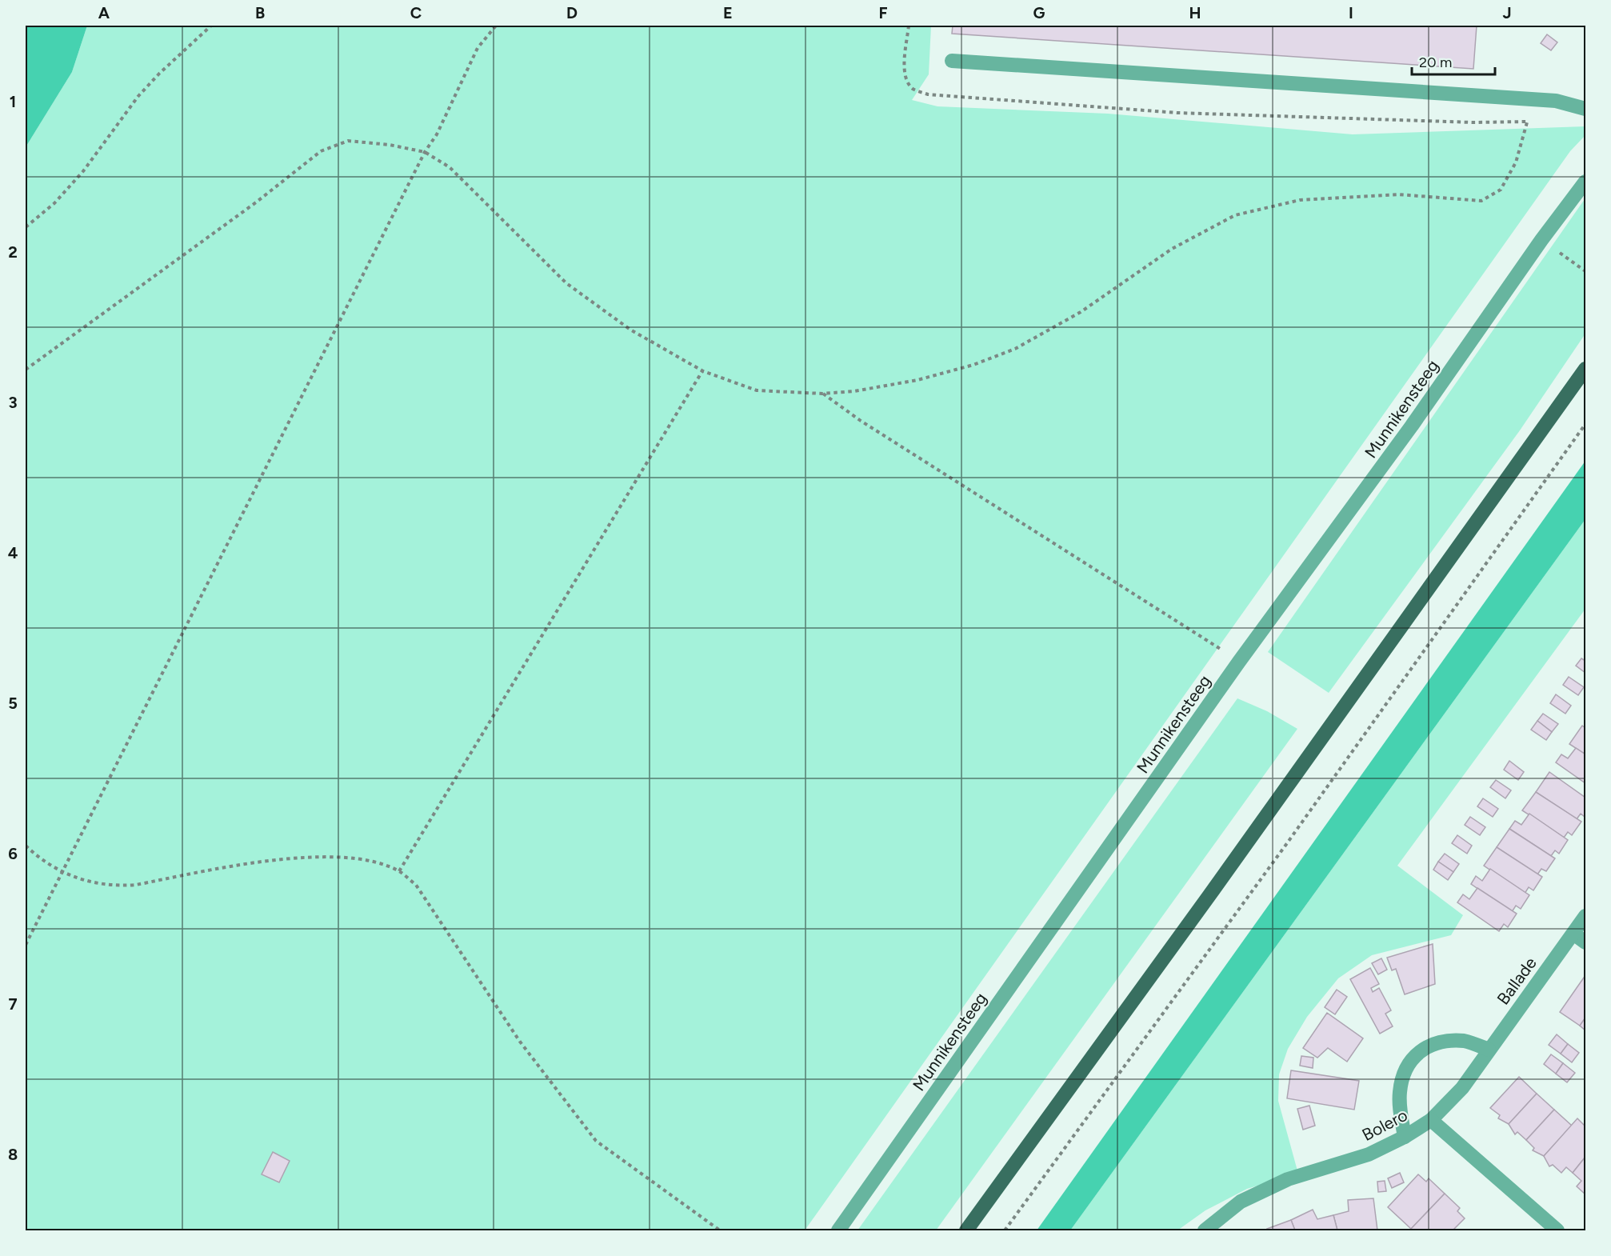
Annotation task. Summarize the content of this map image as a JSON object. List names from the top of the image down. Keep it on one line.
{"streets":{"street":["Munnikensteeg","Ballade","Bolero"]},"crossings":[["Ballade","Bolero"]],"scale_bar":"20 m","grid":{"columns":["A","B","C","D","E","F","G","H","I","J"],"rows":["1","2","3","4","5","6","7","8"]}}
